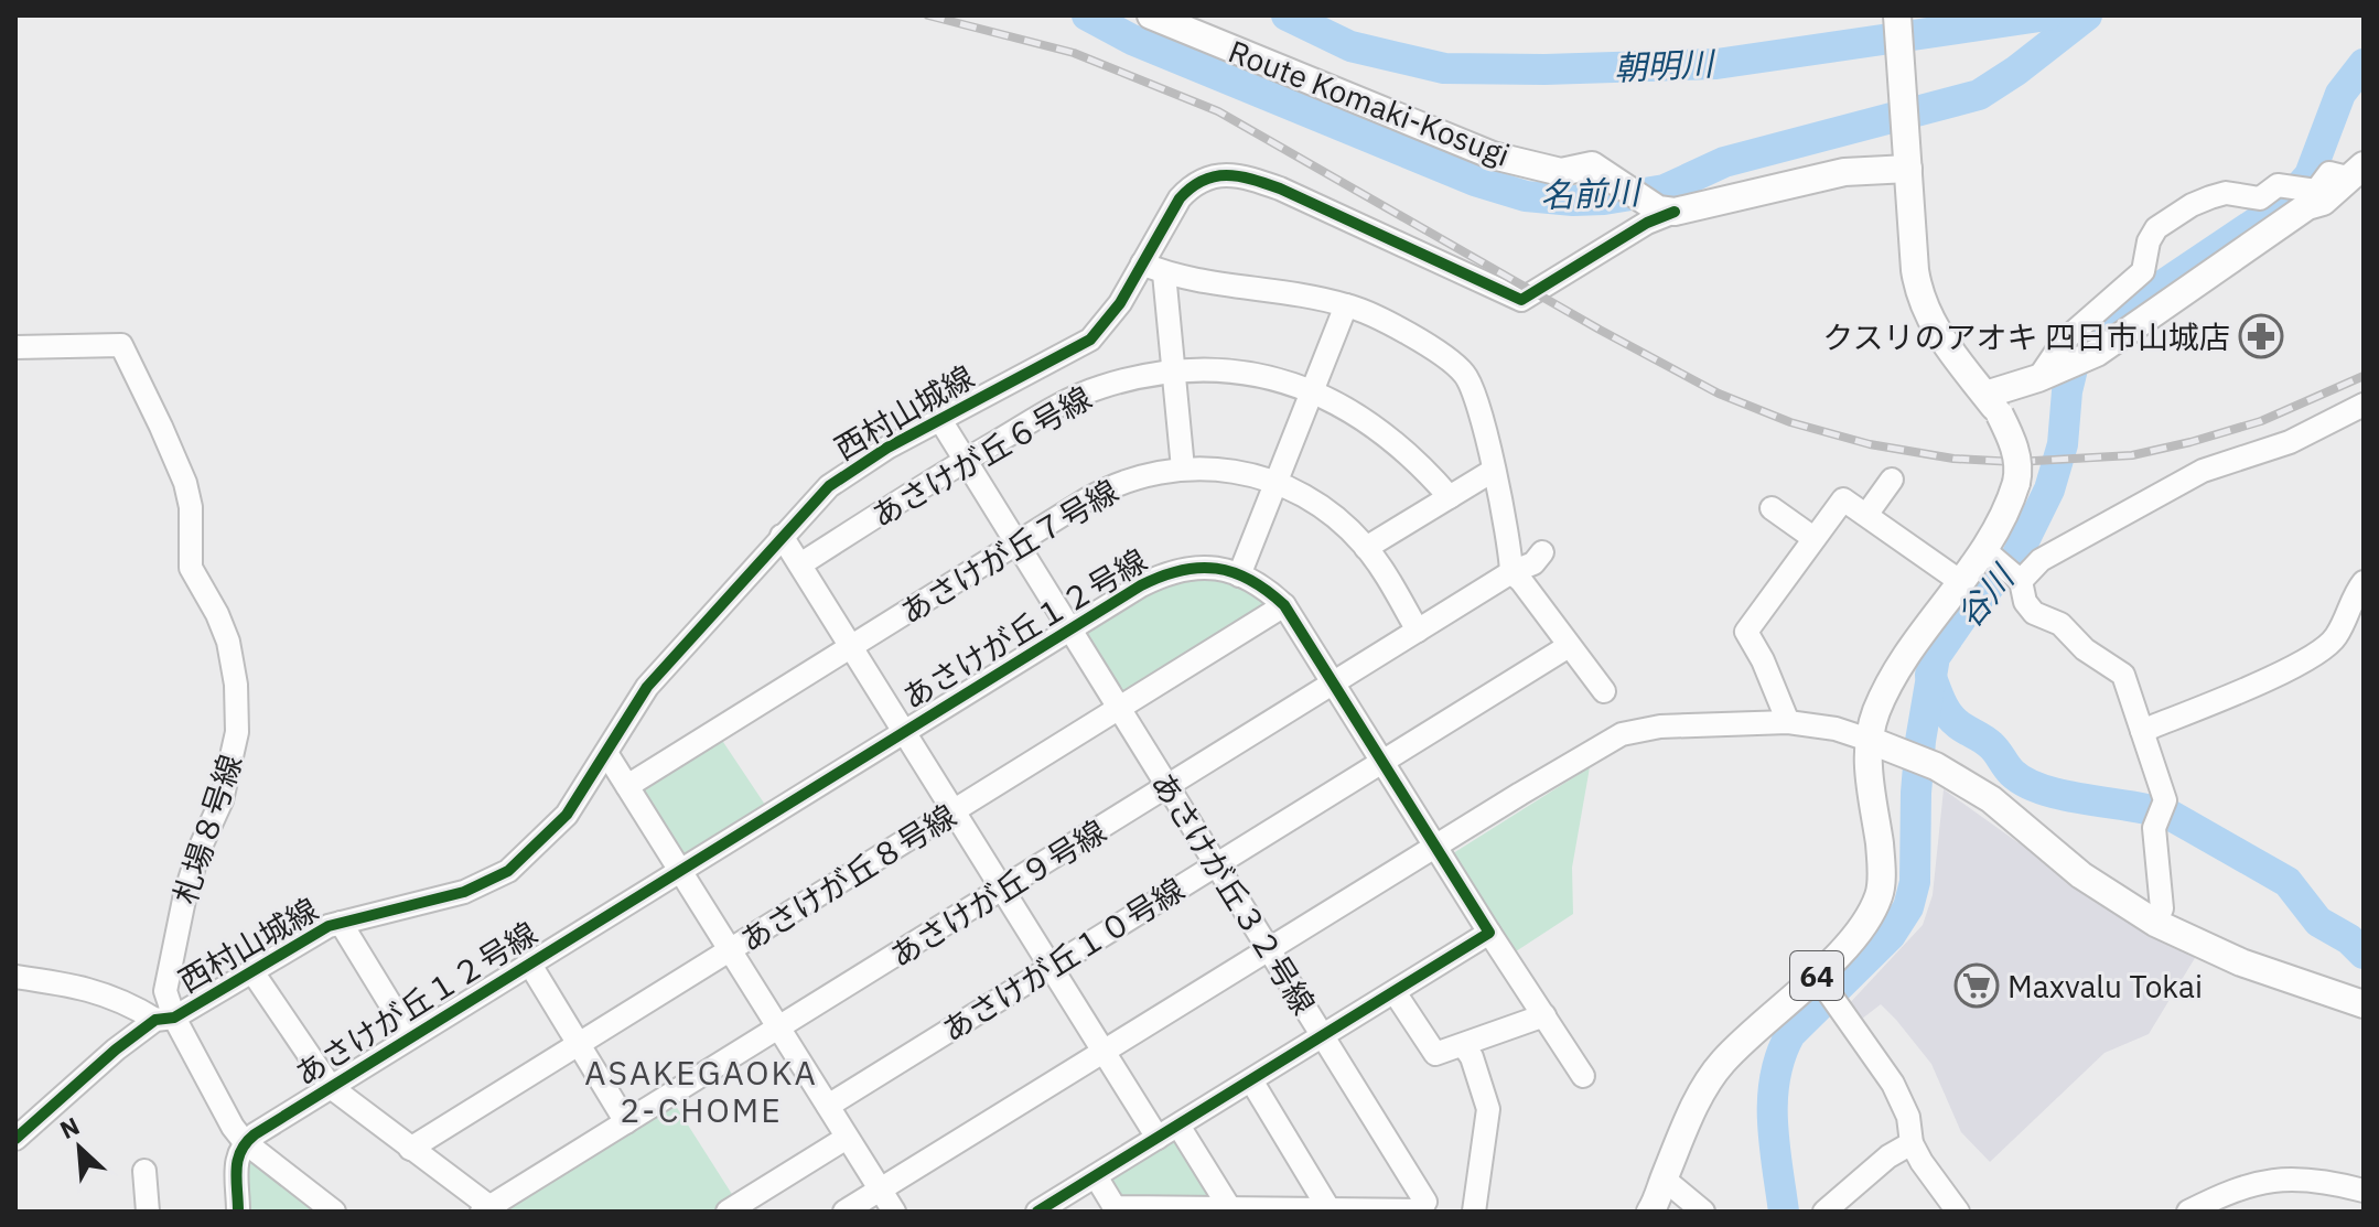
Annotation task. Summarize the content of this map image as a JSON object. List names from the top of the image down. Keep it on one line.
{"streets":{"main road":["Route Komaki-Kosugi","64"],"street":["西村山城線","あさけが丘６号線","あさけが丘７号線","あさけが丘１２号線","札場８号線","あさけが丘８号線","あさけが丘９号線","あさけが丘３２号線","あさけが丘１０号線"]},"crossings":[["Route Komaki-Kosugi","西村山城線"],["西村山城線","札場８号線"],["西村山城線","あさけが丘３２号線"],["あさけが丘６号線","あさけが丘３２号線"],["あさけが丘７号線","あさけが丘９号線"],["あさけが丘７号線","あさけが丘３２号線"],["あさけが丘１２号線","あさけが丘８号線"],["あさけが丘１２号線","あさけが丘９号線"],["あさけが丘１２号線","あさけが丘３２号線"],["あさけが丘１２号線","あさけが丘１０号線"],["あさけが丘８号線","あさけが丘３２号線"],["あさけが丘９号線","あさけが丘３２号線"],["あさけが丘３２号線","あさけが丘１０号線"]],"districts":["ASAKEGAOKA 2-CHOME"],"water":["朝明川","名前川","谷川"],"places":{"pharmacy":["クスリのアオキ 四日市山城店"],"supermarket":["Maxvalu Tokai"]},"north":"top left"}
